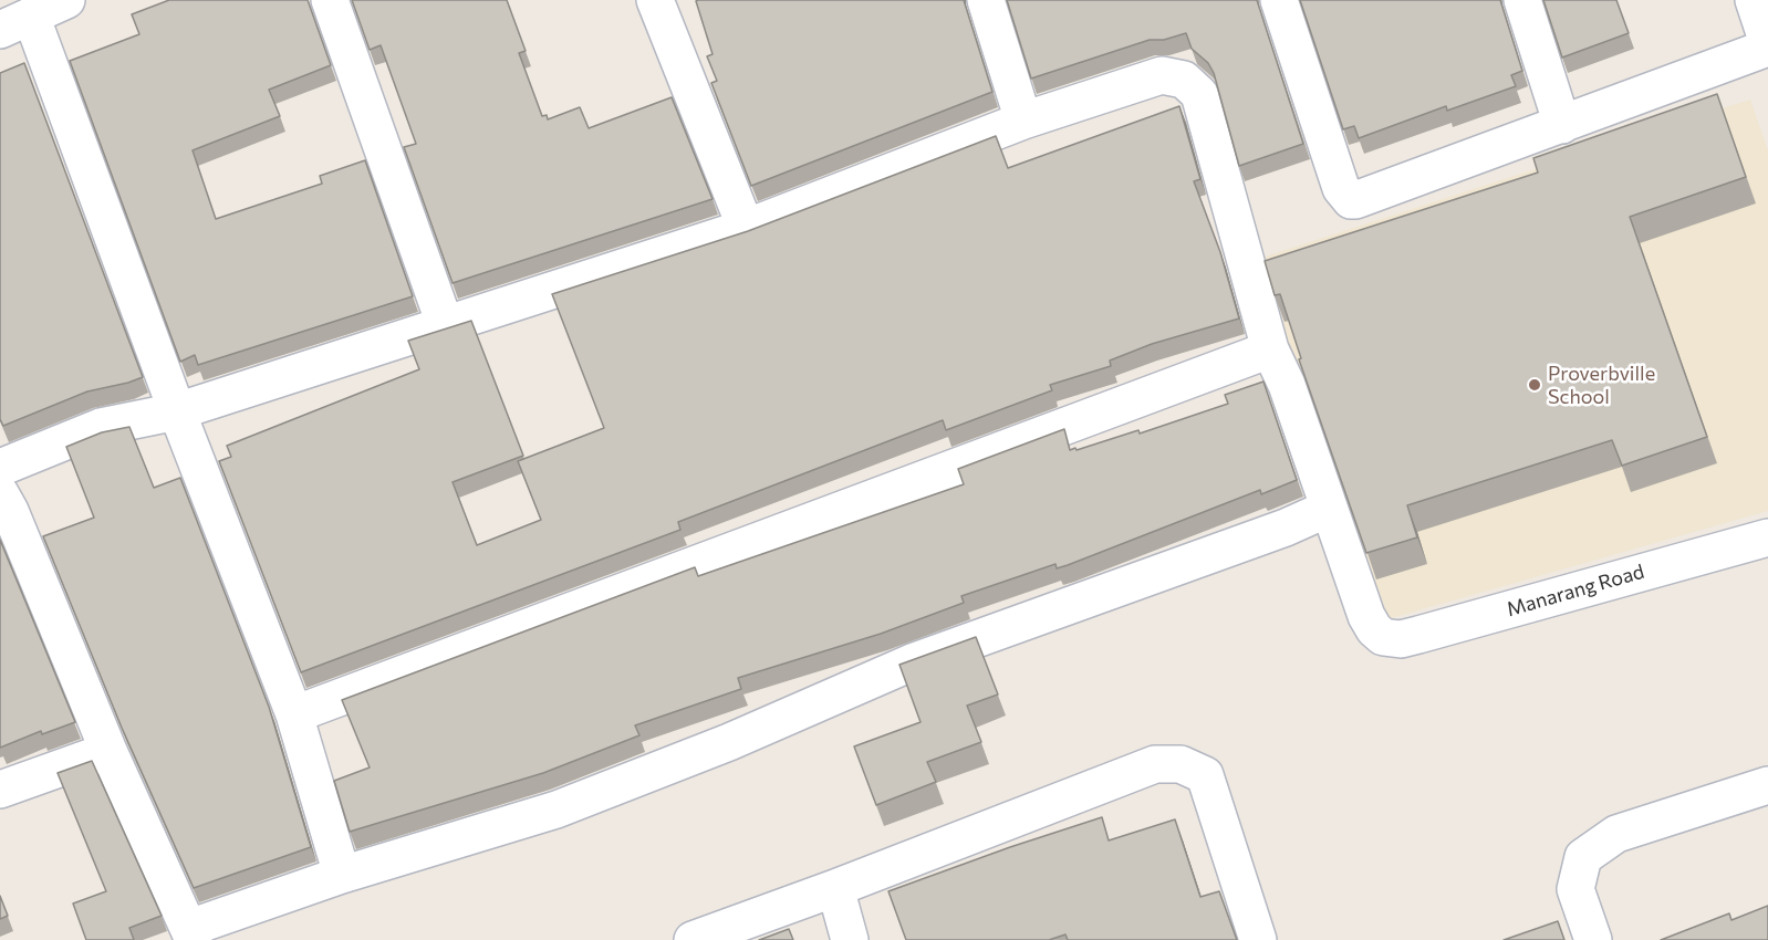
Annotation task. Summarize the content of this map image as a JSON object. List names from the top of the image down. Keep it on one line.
{"streets":{"street":["Manarang Road"]},"places":["Proverbville School"]}
